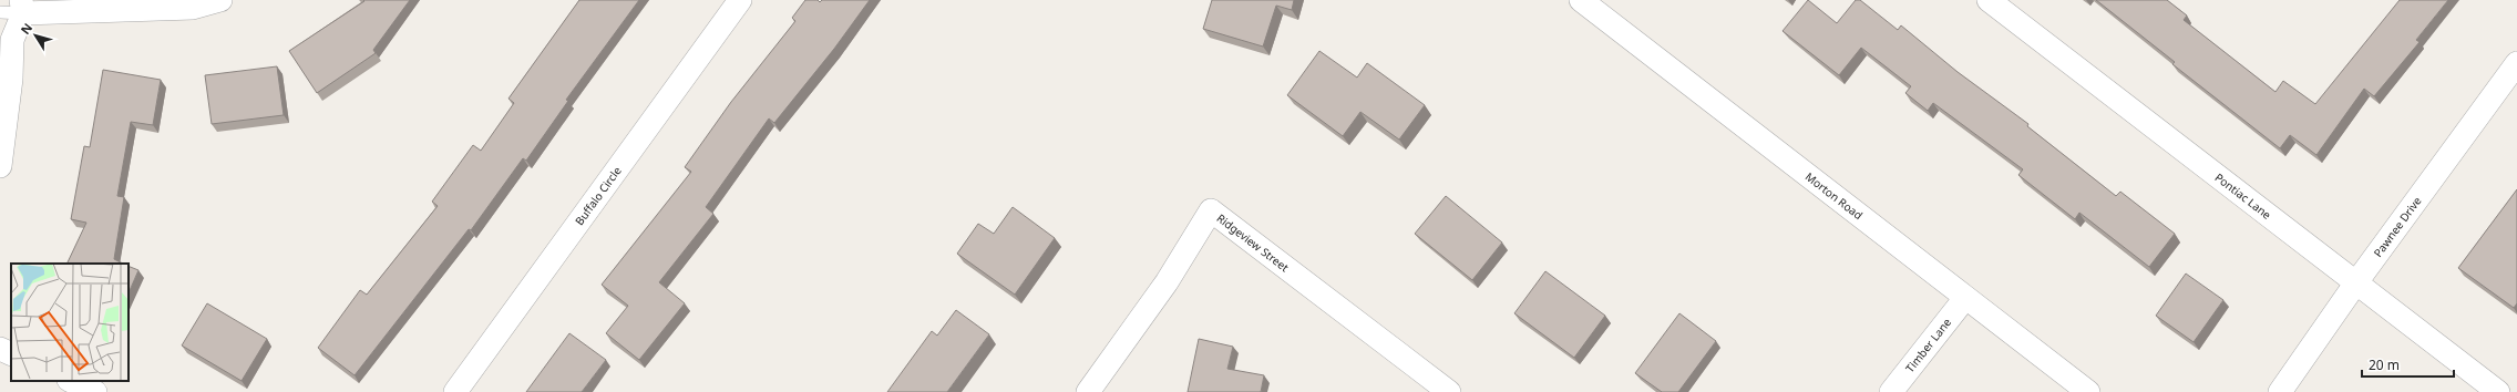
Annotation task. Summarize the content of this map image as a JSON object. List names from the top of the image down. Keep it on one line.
{"streets":{"street":["Buffalo Circle","Morton Road","Pontiac Lane","Pawnee Drive","Ridgeview Street","Timber Lane"]},"crossings":[["Morton Road","Timber Lane"],["Pontiac Lane","Pawnee Drive"]],"scale_bar":"20 m","north":"top left"}
